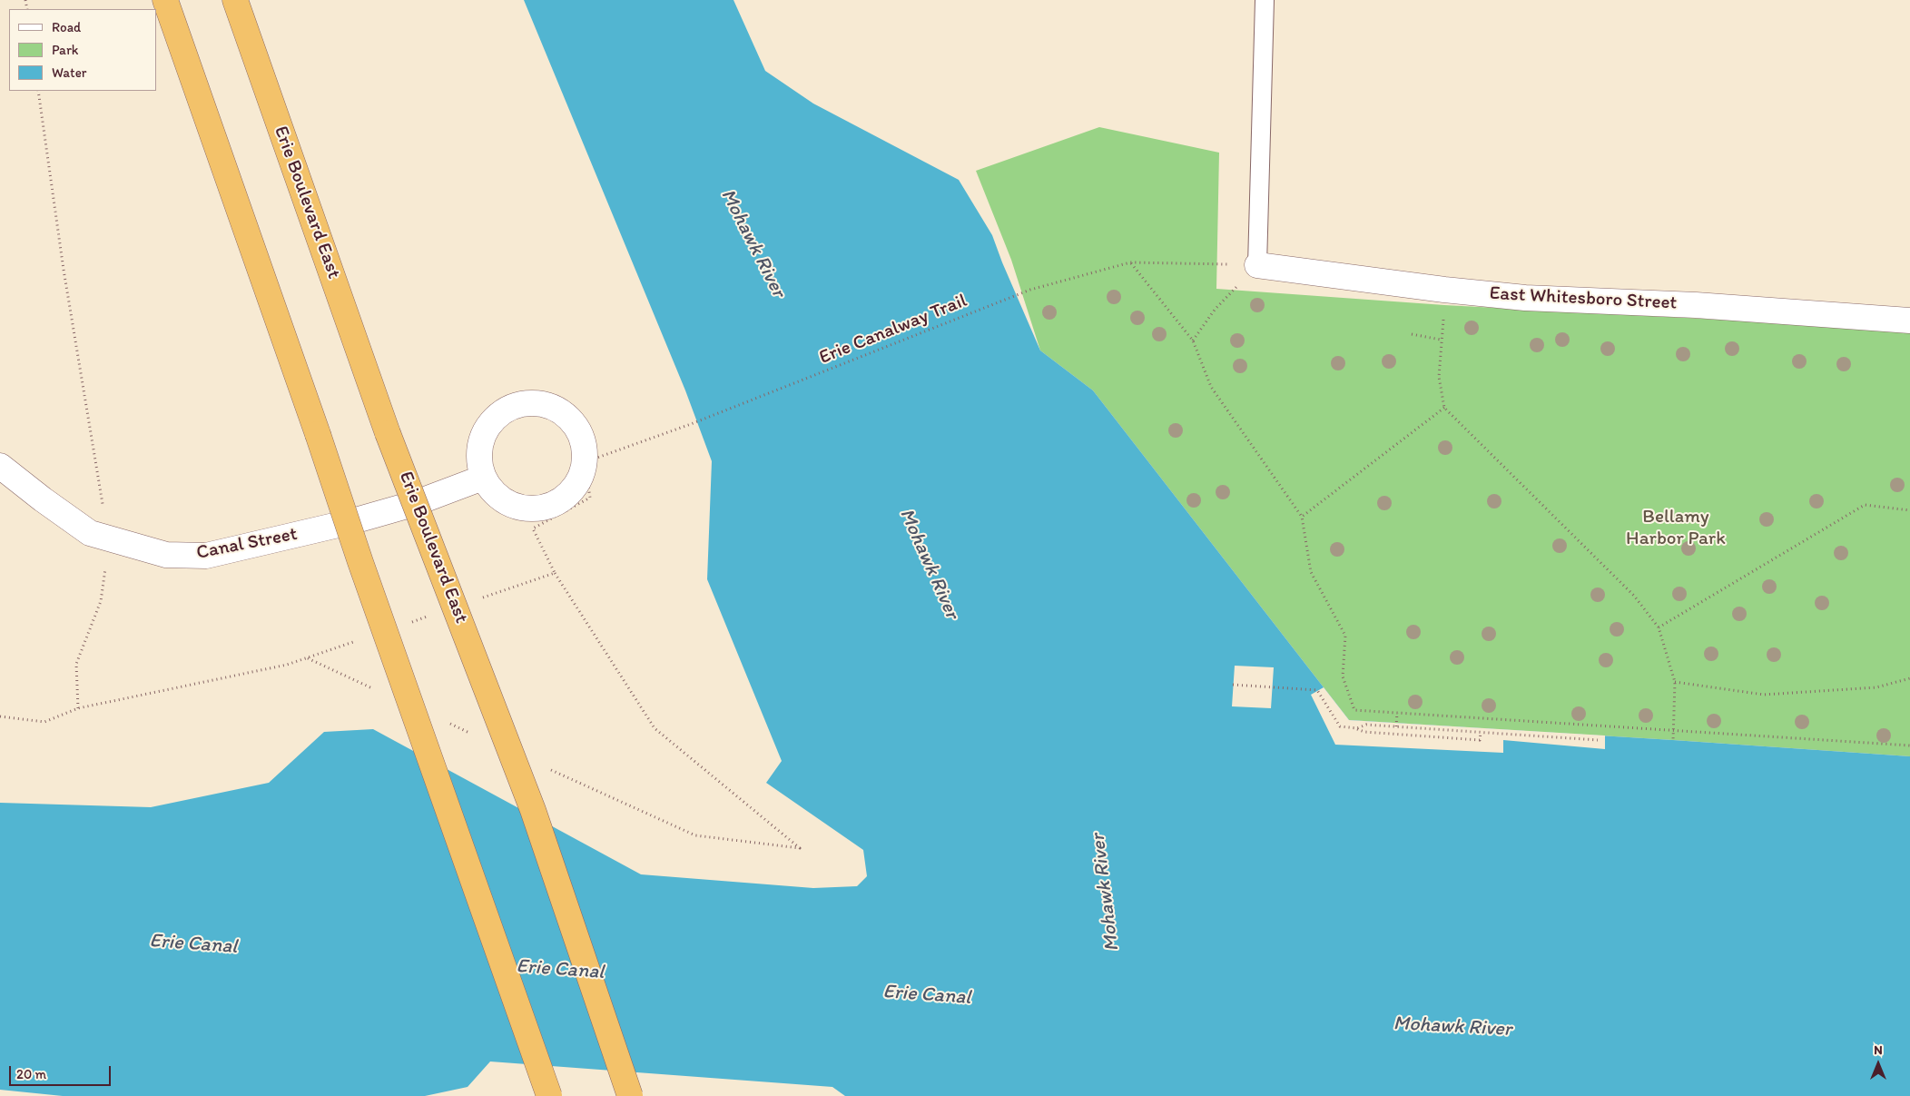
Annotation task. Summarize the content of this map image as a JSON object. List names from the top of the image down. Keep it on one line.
{"streets":{"highway":["Erie Boulevard East"],"street":["East Whitesboro Street","Canal Street"],"path":["Erie Canalway Trail"]},"crossings":[["East Whitesboro Street","Erie Canalway Trail"],["Erie Canalway Trail","Canal Street"]],"water":["Mohawk River","Erie Canal"],"parks":["Bellamy Harbor Park"],"legend":["Road","Park","Water"],"scale_bar":"20 m","north":"top"}
